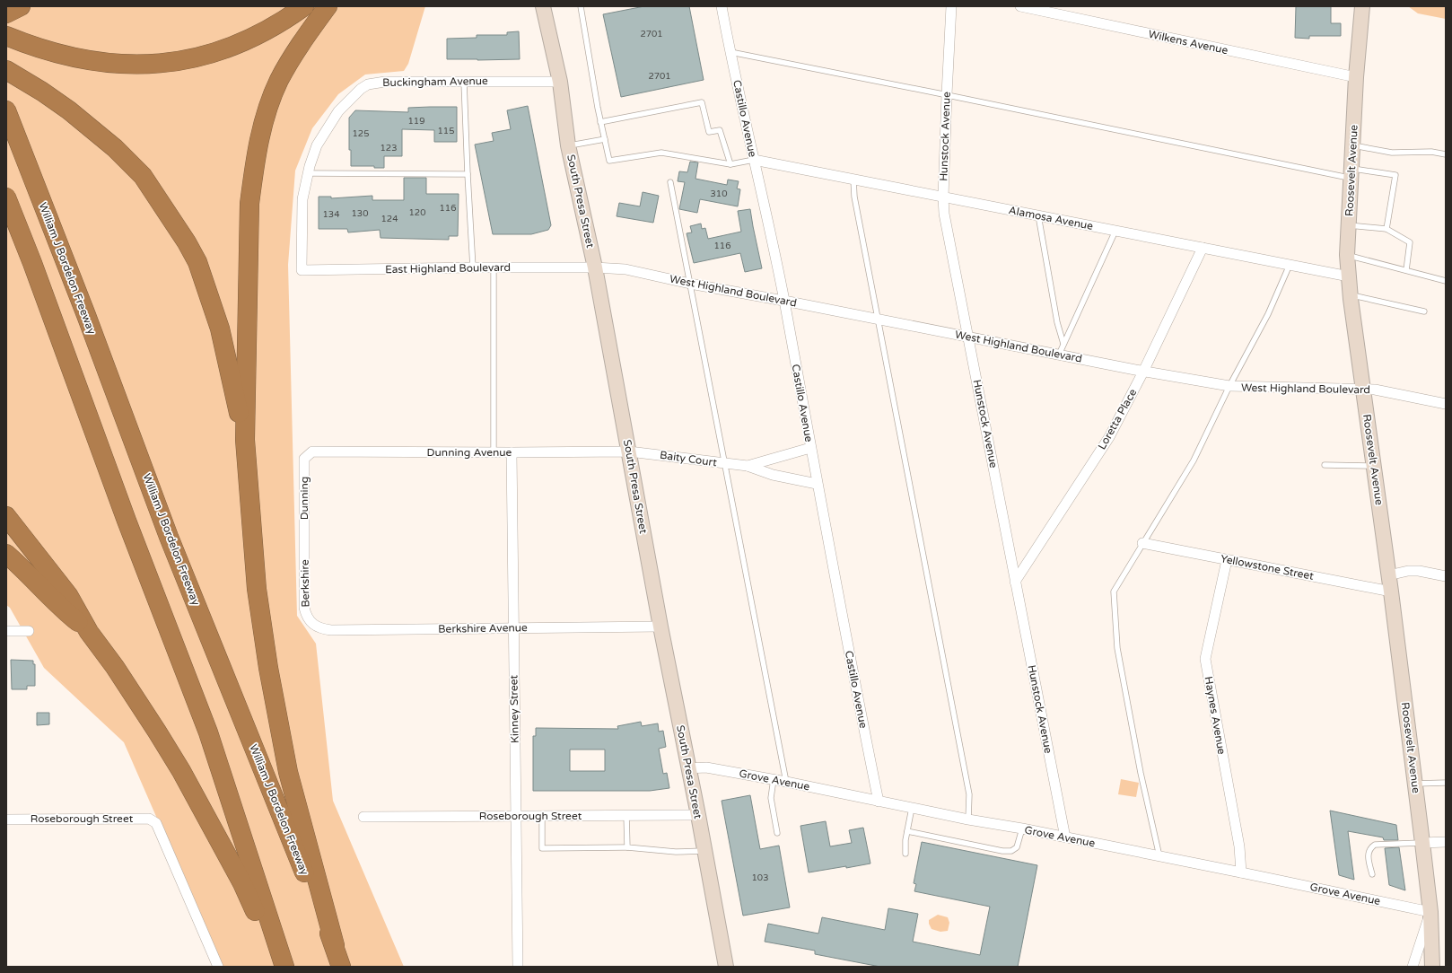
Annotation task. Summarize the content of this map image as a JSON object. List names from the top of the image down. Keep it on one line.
{"streets":{"highway":["William J Bordelon Freeway"],"main road":["Roosevelt Avenue","South Presa Street"],"street":["Wilkens Avenue","Buckingham Avenue","Castillo Avenue","Hunstock Avenue","Alamosa Avenue","East Highland Boulevard","West Highland Boulevard","Loretta Place","Dunning Avenue","Baity Court","Dunning","Yellowstone Street","Berkshire","Berkshire Avenue","Kinney Street","Haynes Avenue","Grove Avenue","Roseborough Street"]},"crossings":[["Wilkens Avenue","Roosevelt Avenue"],["Buckingham Avenue","South Presa Street"],["Buckingham Avenue","East Highland Boulevard"],["Castillo Avenue","Alamosa Avenue"],["Castillo Avenue","West Highland Boulevard"],["Castillo Avenue","Baity Court"],["Castillo Avenue","Grove Avenue"],["Hunstock Avenue","Alamosa Avenue"],["Hunstock Avenue","West Highland Boulevard"],["Hunstock Avenue","Loretta Place"],["Hunstock Avenue","Grove Avenue"],["Roosevelt Avenue","Alamosa Avenue"],["Roosevelt Avenue","West Highland Boulevard"],["Roosevelt Avenue","Yellowstone Street"],["Roosevelt Avenue","Grove Avenue"],["South Presa Street","East Highland Boulevard"],["South Presa Street","West Highland Boulevard"],["South Presa Street","Dunning Avenue"],["South Presa Street","Baity Court"],["South Presa Street","Berkshire Avenue"],["South Presa Street","Grove Avenue"],["South Presa Street","Roseborough Street"],["Alamosa Avenue","Loretta Place"],["East Highland Boulevard","West Highland Boulevard"],["West Highland Boulevard","Loretta Place"],["Dunning Avenue","Baity Court"],["Dunning Avenue","Dunning"],["Dunning Avenue","Kinney Street"],["Dunning","Berkshire"],["Yellowstone Street","Haynes Avenue"],["Berkshire","Berkshire Avenue"],["Berkshire Avenue","Kinney Street"],["Kinney Street","Roseborough Street"],["Haynes Avenue","Grove Avenue"]],"house_numbers":["2701","2701","119","115","125","123","310","116","120","130","134","124","116","103"]}
